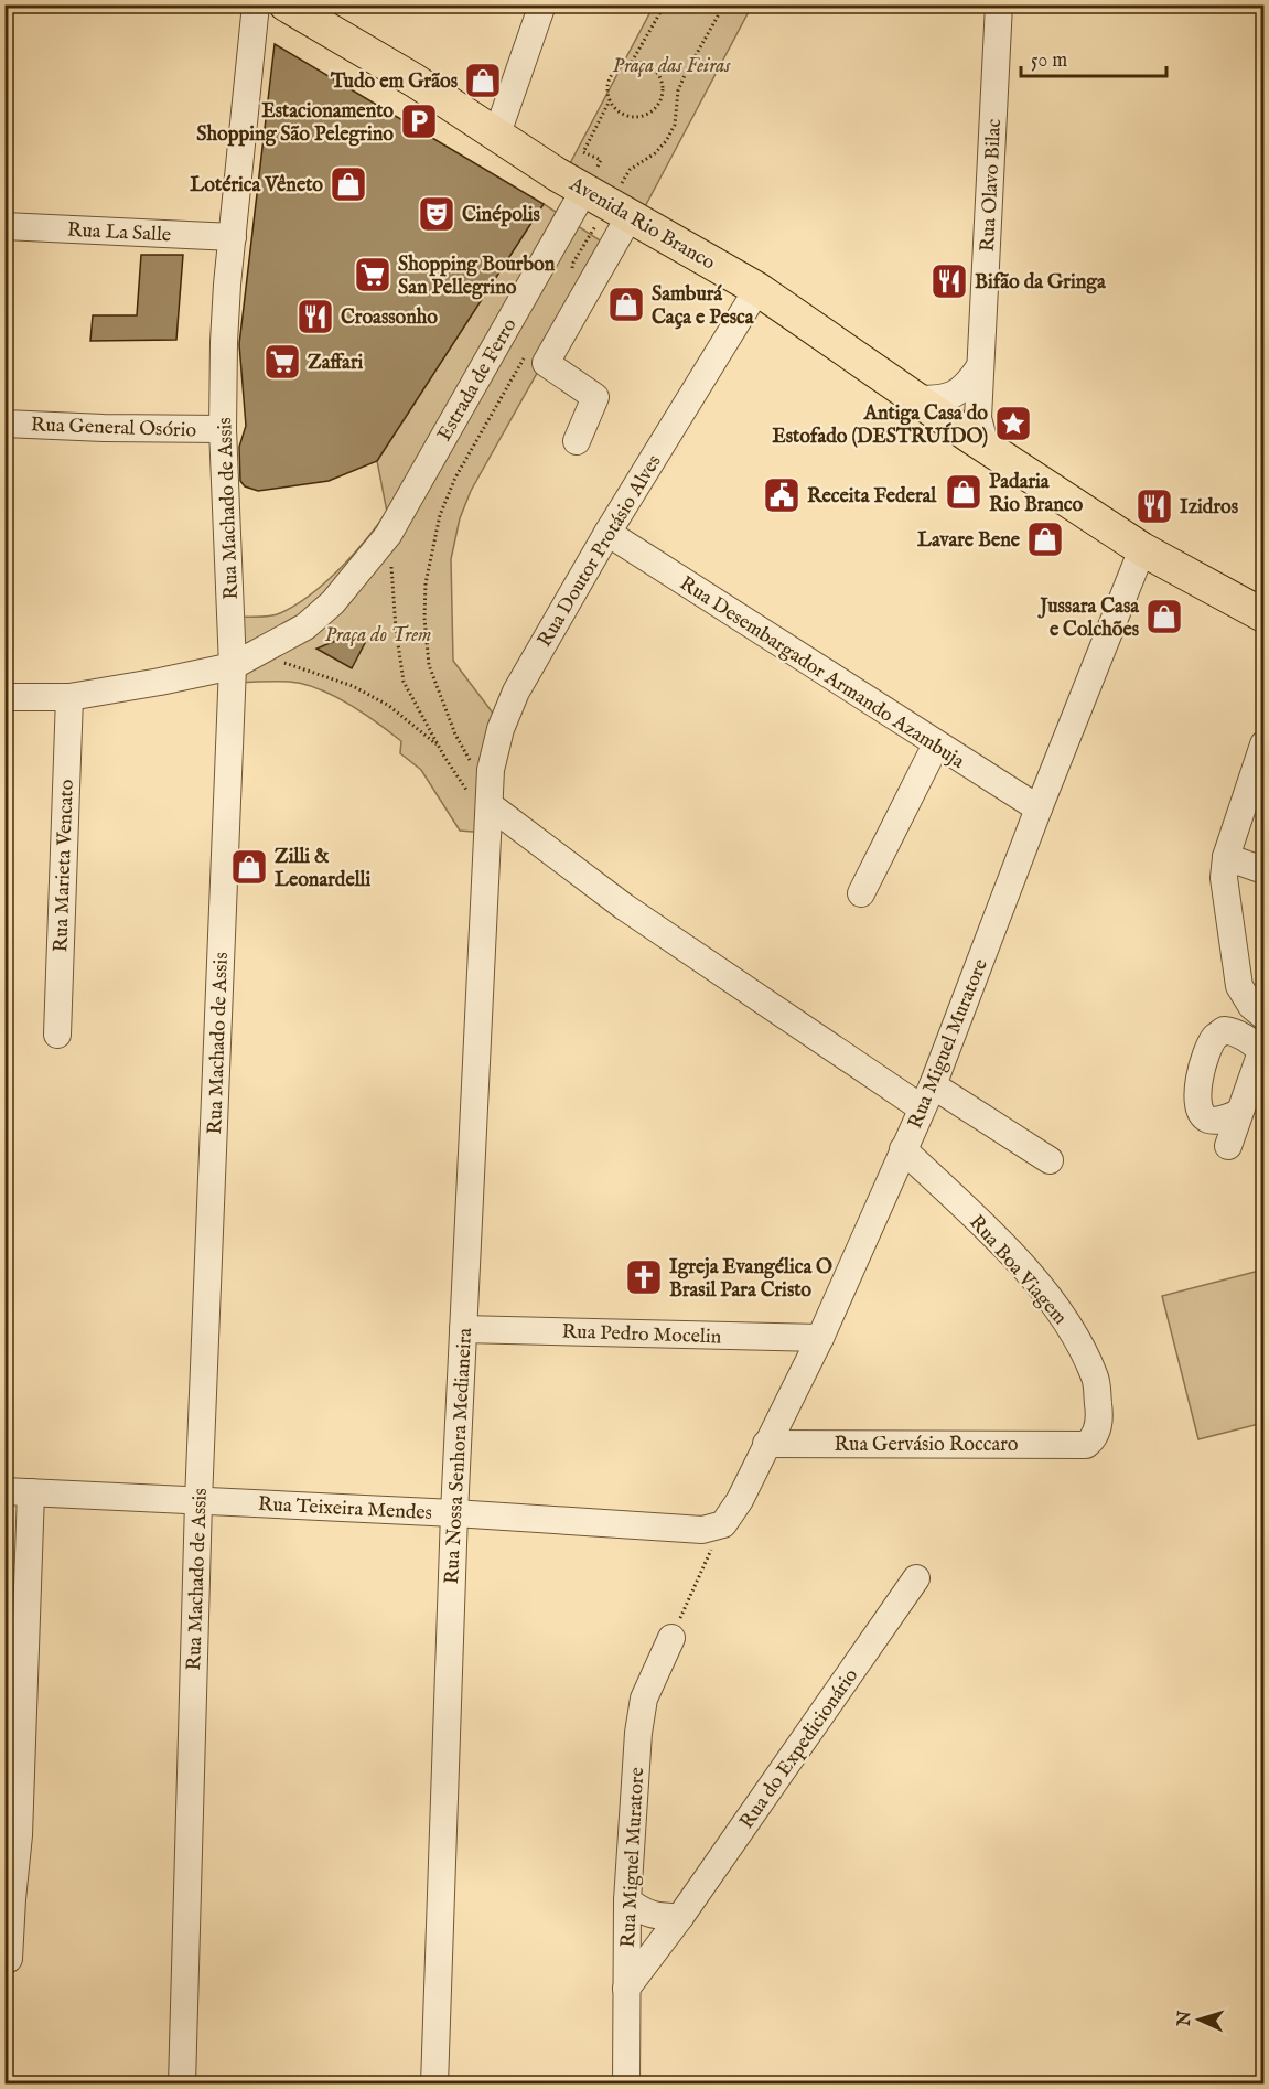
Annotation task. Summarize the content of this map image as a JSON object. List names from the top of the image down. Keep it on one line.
{"streets":{"main road":["Avenida Rio Branco"],"street":["Rua Olavo Bilac","Rua La Salle","Estrada de Ferro","Rua General Osório","Rua Machado de Assis","Rua Doutor Protásio Alves","Rua Desembargador Armando Azambuja","Rua Marieta Vencato","Rua Miguel Muratore","Rua Boa Viagem","Rua Pedro Mocelin","Rua Gervásio Roccaro","Rua Nossa Senhora Medianeira","Rua Teixeira Mendes","Rua do Expedicionário"]},"crossings":[["Rua Olavo Bilac","Avenida Rio Branco"],["Avenida Rio Branco","Estrada de Ferro"],["Avenida Rio Branco","Rua Doutor Protásio Alves"],["Avenida Rio Branco","Rua Miguel Muratore"],["Rua La Salle","Rua Machado de Assis"],["Estrada de Ferro","Rua Machado de Assis"],["Estrada de Ferro","Rua Marieta Vencato"],["Rua General Osório","Rua Machado de Assis"],["Rua Machado de Assis","Rua Teixeira Mendes"],["Rua Doutor Protásio Alves","Rua Desembargador Armando Azambuja"],["Rua Doutor Protásio Alves","Rua Nossa Senhora Medianeira"],["Rua Desembargador Armando Azambuja","Rua Miguel Muratore"],["Rua Miguel Muratore","Rua Boa Viagem"],["Rua Miguel Muratore","Rua Pedro Mocelin"],["Rua Miguel Muratore","Rua Gervásio Roccaro"],["Rua Miguel Muratore","Rua Teixeira Mendes"],["Rua Miguel Muratore","Rua do Expedicionário"],["Rua Boa Viagem","Rua Gervásio Roccaro"],["Rua Pedro Mocelin","Rua Nossa Senhora Medianeira"],["Rua Nossa Senhora Medianeira","Rua Teixeira Mendes"]],"parks":["Praça das Feiras","Praça do Trem"],"places":{"shop":["Tudo em Grãos","Lotérica Vêneto","Samburá Caça e Pesca","Padaria Rio Branco","Lavare Bene","Jussara Casa e Colchões","Zilli & Leonardelli"],"parking":["Estacionamento Shopping São Pelegrino"],"theatre":["Cinépolis"],"supermarket":["Shopping Bourbon San Pellegrino","Zaffari"],"restaurant":["Bifão da Gringa","Croassonho","Izidros"],"place":["Antiga Casa do Estofado (DESTRUÍDO)"],"public building":["Receita Federal"],"church":["Igreja Evangélica O Brasil Para Cristo"]},"scale_bar":"50 m","north":"left"}
